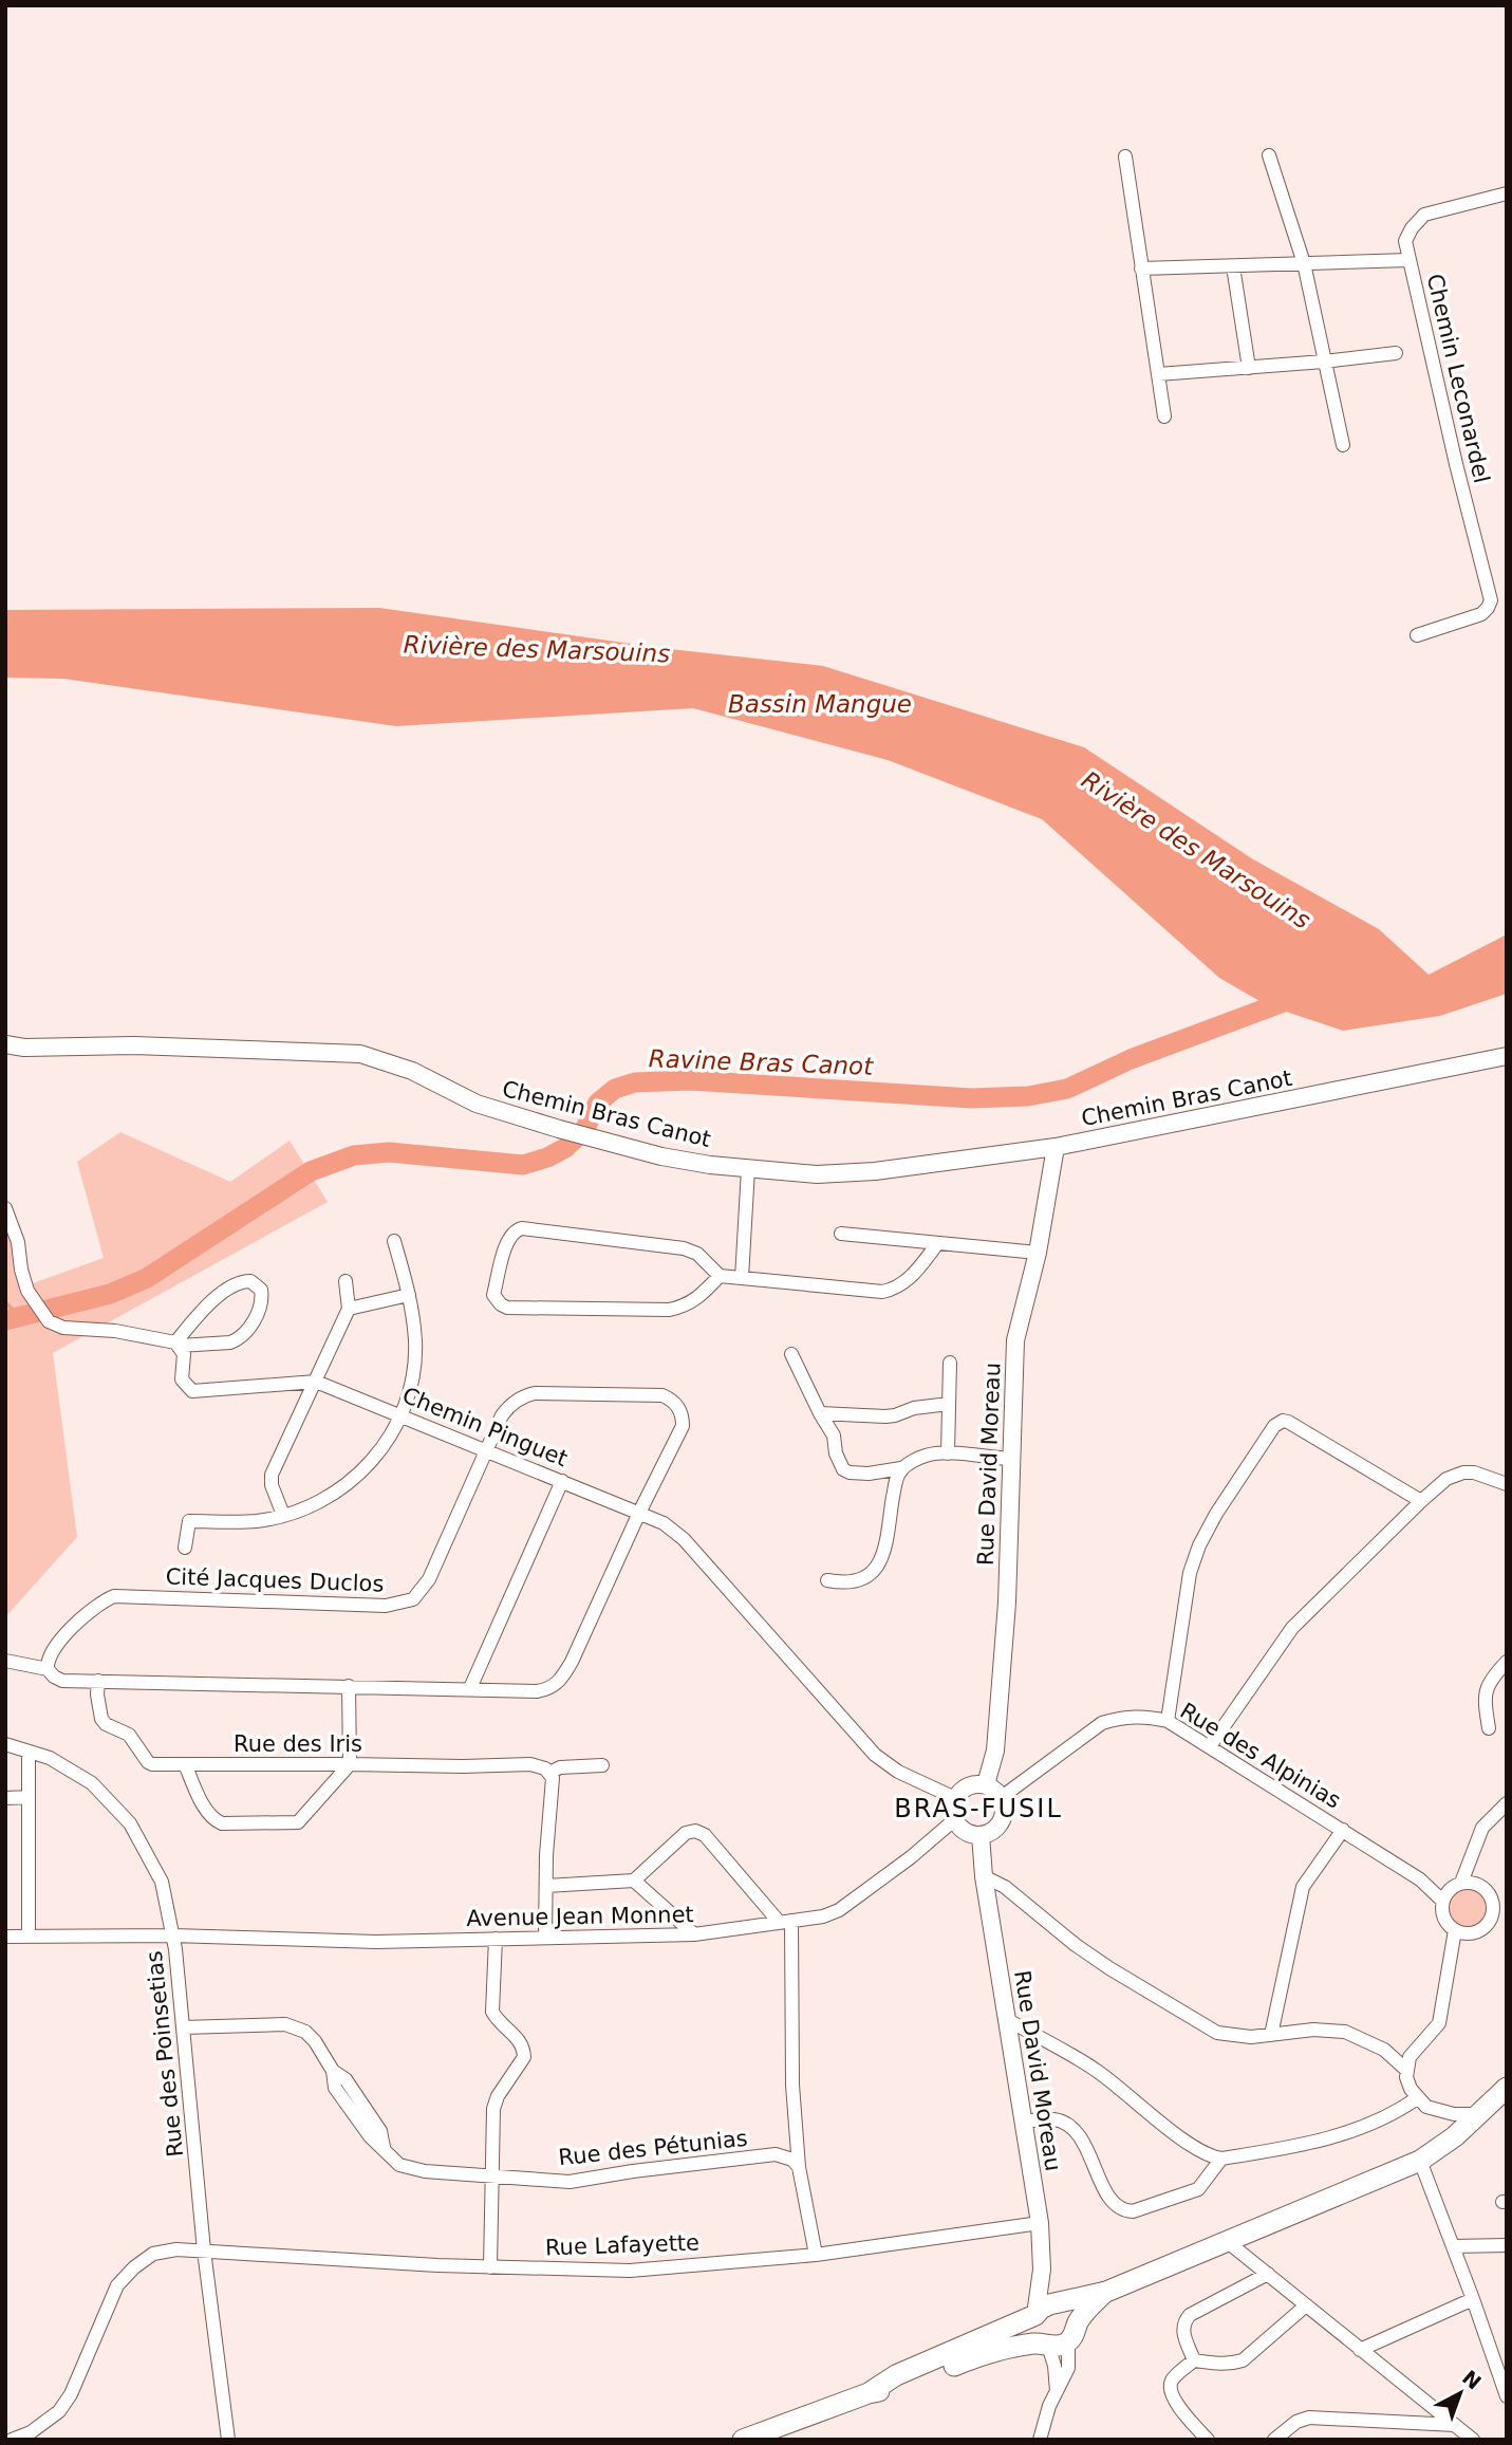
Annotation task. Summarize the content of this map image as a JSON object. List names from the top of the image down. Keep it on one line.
{"streets":{"street":["Chemin Leconardel","Chemin Bras Canot","Chemin Pinguet","Rue David Moreau","Cité Jacques Duclos","Rue des Iris","Rue des Alpinias","Avenue Jean Monnet","Rue des Poinsetias","Rue des Pétunias","Rue Lafayette"]},"crossings":[["Chemin Bras Canot","Rue David Moreau"],["Chemin Pinguet","Rue David Moreau"],["Chemin Pinguet","Cité Jacques Duclos"],["Chemin Pinguet","Rue des Alpinias"],["Chemin Pinguet","Avenue Jean Monnet"],["Rue David Moreau","Rue des Alpinias"],["Rue David Moreau","Avenue Jean Monnet"],["Rue David Moreau","Rue Lafayette"],["Cité Jacques Duclos","Rue des Iris"],["Rue des Alpinias","Avenue Jean Monnet"],["Avenue Jean Monnet","Rue des Poinsetias"],["Rue des Poinsetias","Rue des Pétunias"],["Rue des Poinsetias","Rue Lafayette"]],"districts":["BRAS-FUSIL"],"water":["Rivière des Marsouins","Bassin Mangue","Ravine Bras Canot"],"north":"top right"}
